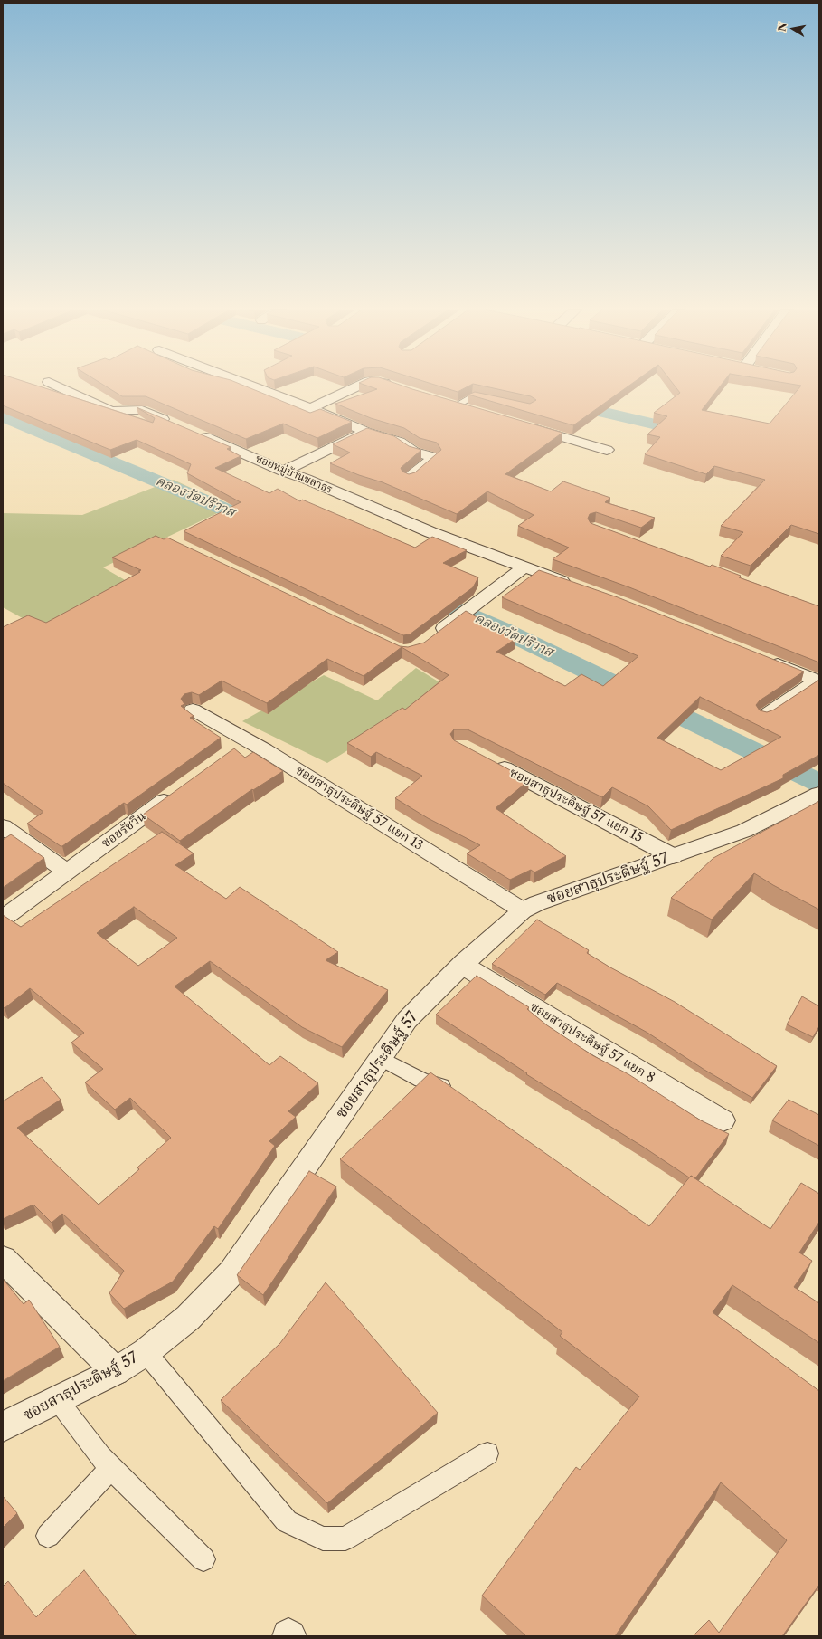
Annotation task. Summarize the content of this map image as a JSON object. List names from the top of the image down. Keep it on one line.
{"streets":{"street":["ซอยหมู่บ้านชลาธร","ซอยสาธุประดิษฐ์ 57 แยก 15","ซอยสาธุประดิษฐ์ 57 แยก 13","ซอยรัชวิน","ซอยสาธุประดิษฐ์ 57","ซอยสาธุประดิษฐ์ 57 แยก 8"]},"crossings":[["ซอยสาธุประดิษฐ์ 57 แยก 15","ซอยสาธุประดิษฐ์ 57"],["ซอยสาธุประดิษฐ์ 57 แยก 13","ซอยสาธุประดิษฐ์ 57"],["ซอยสาธุประดิษฐ์ 57","ซอยสาธุประดิษฐ์ 57 แยก 8"]],"water":["คลองวัดปริวาส"],"north":"left"}
